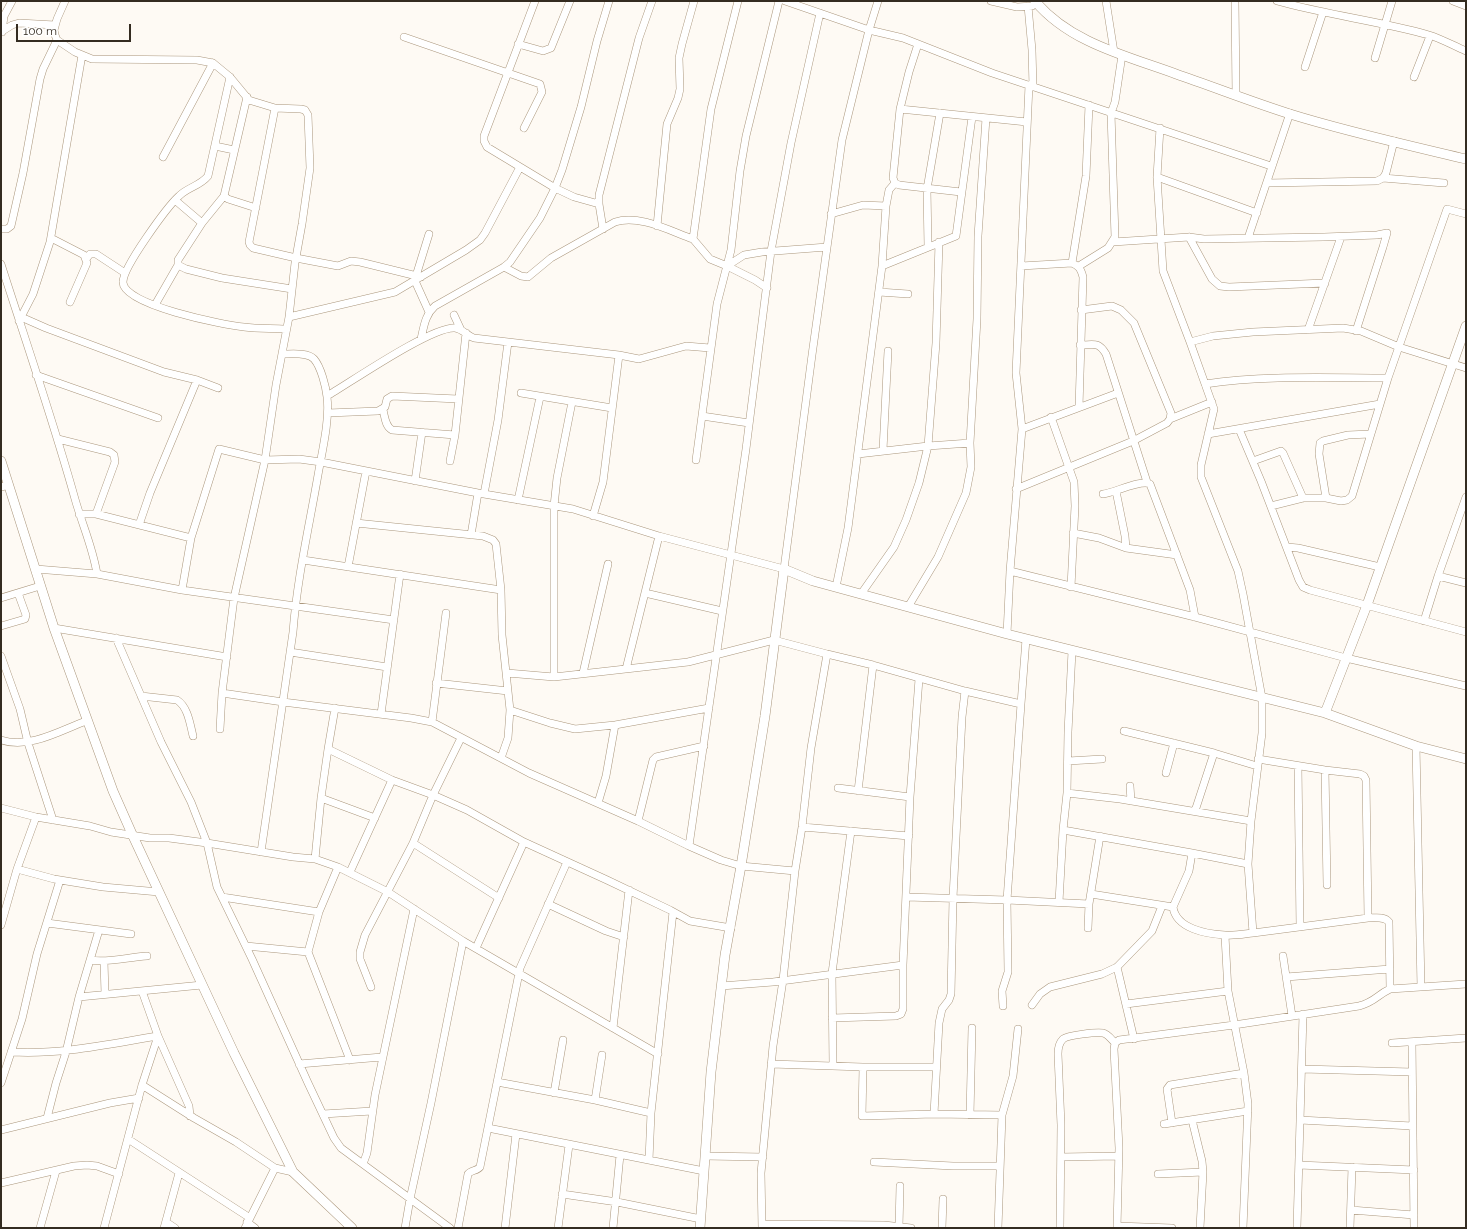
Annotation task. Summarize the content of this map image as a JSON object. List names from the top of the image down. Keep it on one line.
{"scale_bar":"100 m"}
